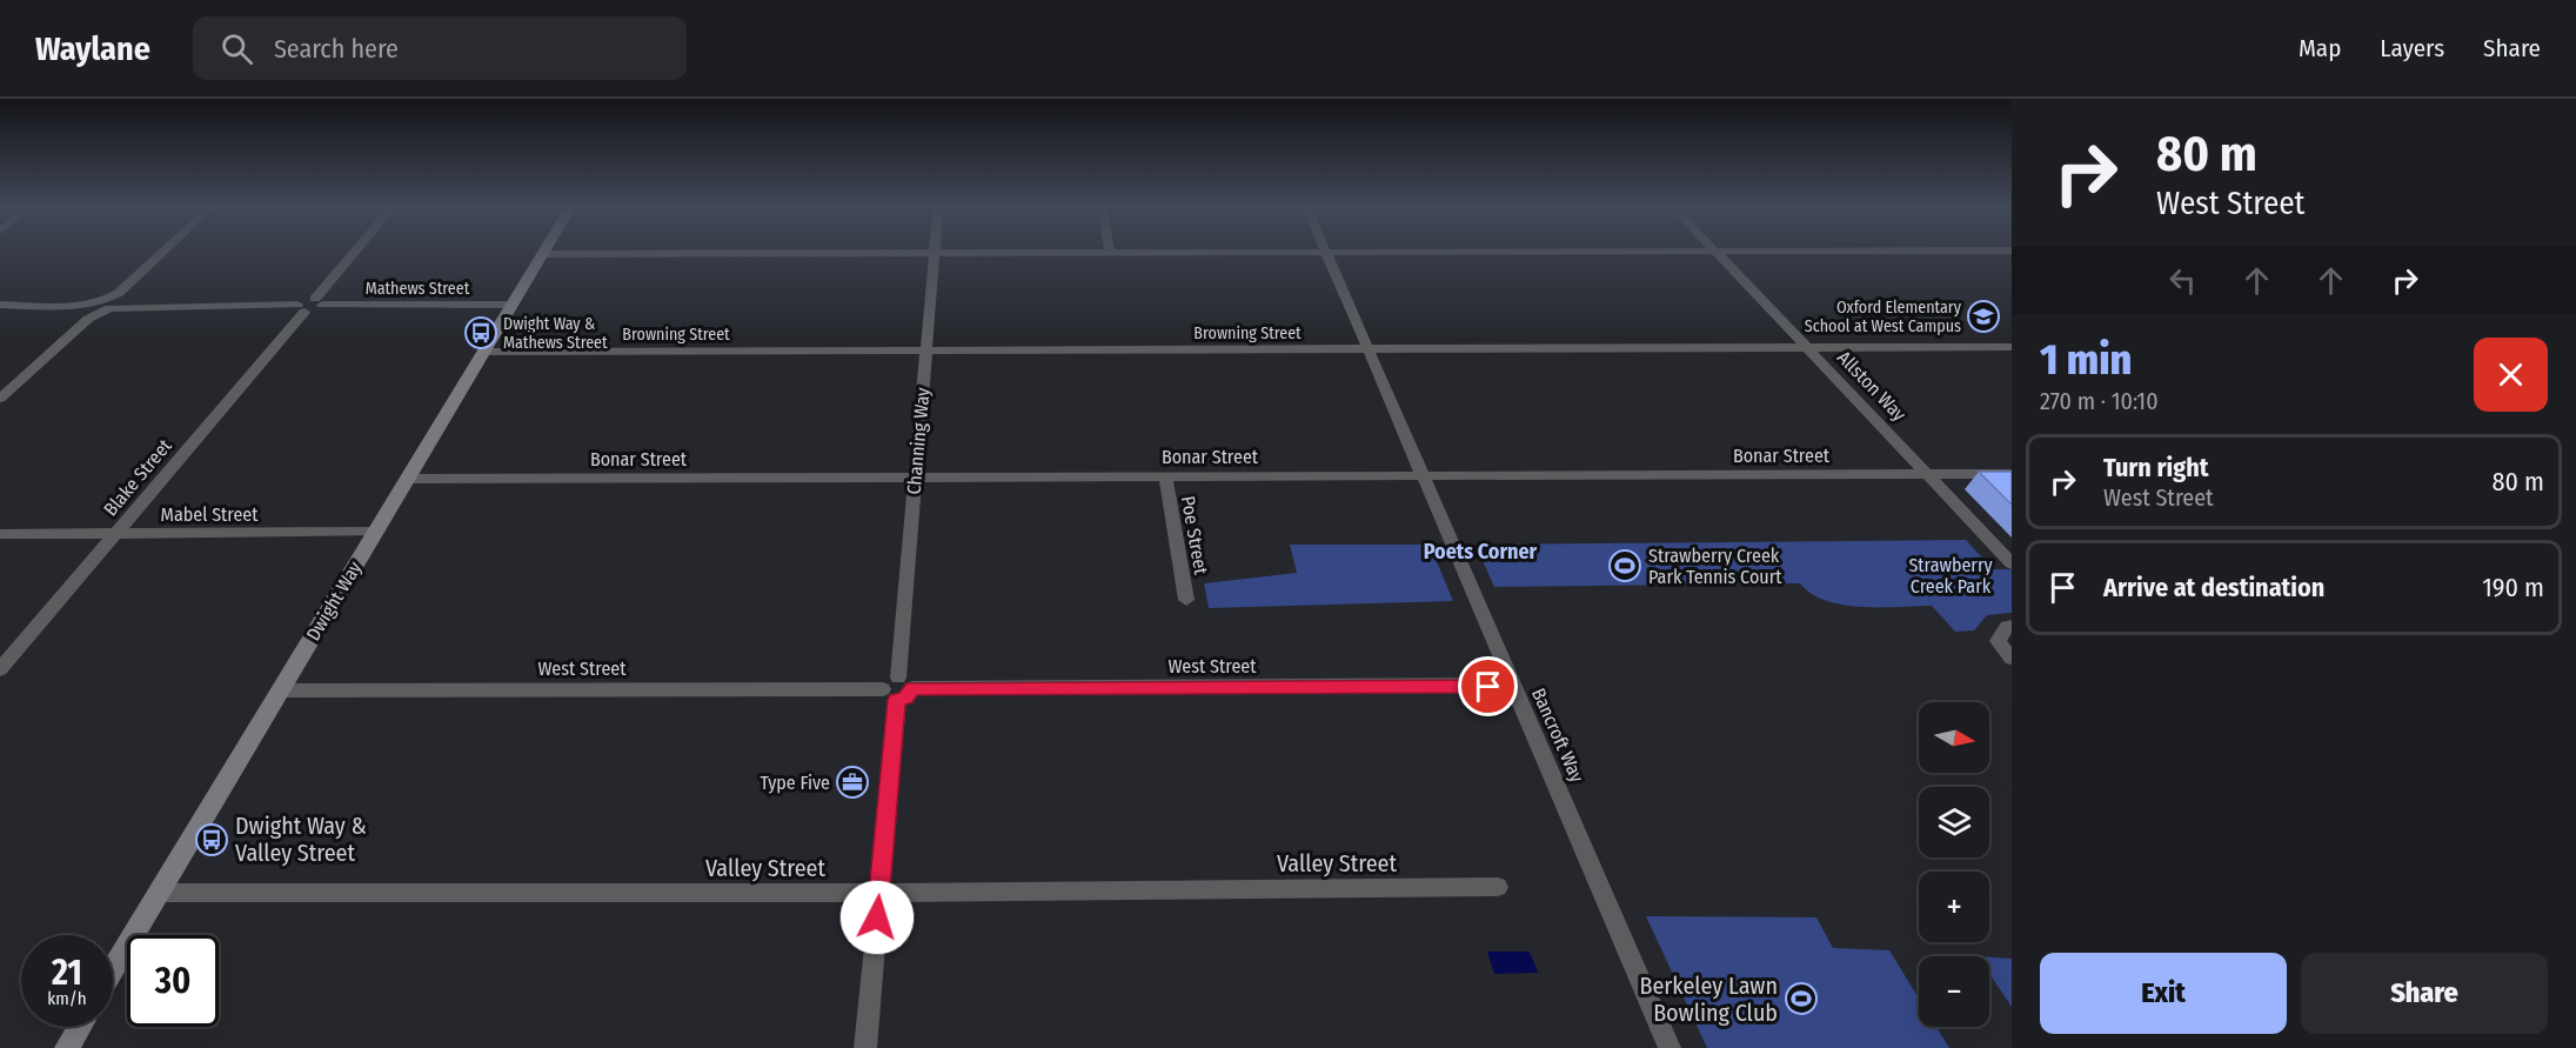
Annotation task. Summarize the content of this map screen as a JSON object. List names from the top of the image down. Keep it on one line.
{"streets":{"street":["Mathews Street","Browning Street","Allston Way","Channing Way","Bonar Street","Blake Street","Mabel Street","Poe Street","Dwight Way","West Street","Bancroft Way","Valley Street"]},"crossings":[["Mathews Street","Dwight Way"],["Browning Street","Allston Way"],["Browning Street","Channing Way"],["Browning Street","Dwight Way"],["Browning Street","Bancroft Way"],["Allston Way","Bonar Street"],["Channing Way","Bonar Street"],["Channing Way","West Street"],["Channing Way","Valley Street"],["Bonar Street","Poe Street"],["Bonar Street","Dwight Way"],["Bonar Street","Bancroft Way"],["Blake Street","Mabel Street"],["Mabel Street","Dwight Way"],["Dwight Way","West Street"],["Dwight Way","Valley Street"],["West Street","Bancroft Way"]],"districts":["Poets Corner"],"parks":["Strawberry Creek Park"],"places":{"school or university":["Oxford Elementary School at West Campus"],"bus stop":["Dwight Way & Mathews Street","Dwight Way & Valley Street"],"sports":["Strawberry Creek Park Tennis Court","Berkeley Lawn Bowling Club"],"office":["Type Five"]},"north":"right","page":{"header":"Waylane","search":"Search here","nav":["Map","Layers","Share"],"turn":["80 m","West Street"],"heading":["1 min","270 m · 10:10"],"list":[{"name":"Turn right","note":"West Street","value":"80 m"},{"name":"Arrive at destination","value":"190 m"}],"map_buttons":["+","−"],"speed":"21 km/h","limit":"30","buttons":["Exit","Share"]}}
